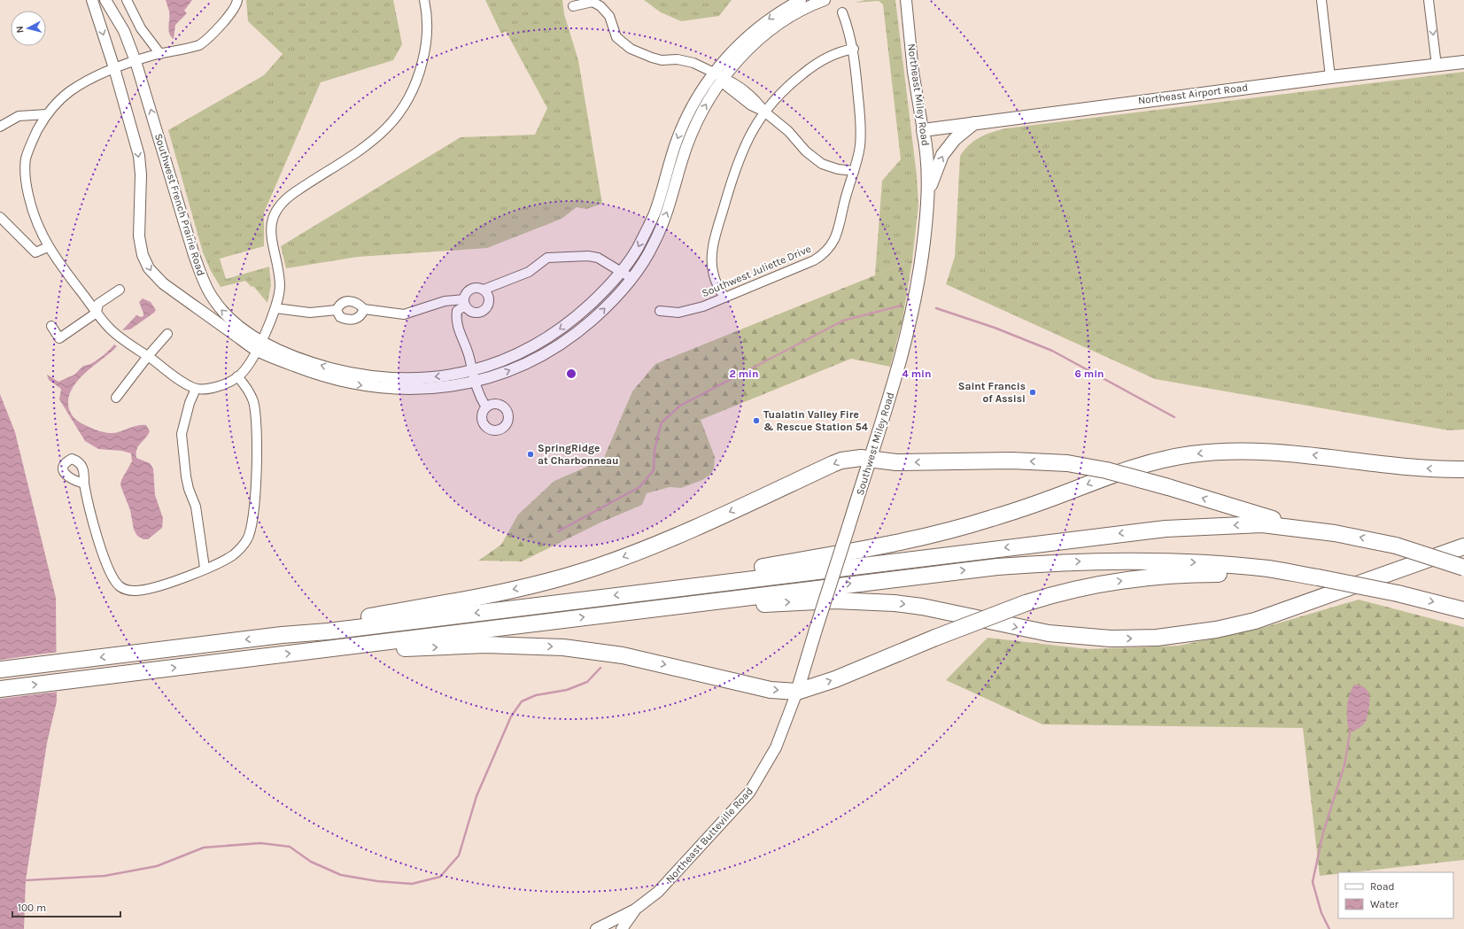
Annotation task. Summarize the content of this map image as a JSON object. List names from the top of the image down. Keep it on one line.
{"streets":{"main road":["Northeast Airport Road","Northeast Miley Road","Southwest Miley Road"],"street":["Southwest French Prairie Road","Southwest Juliette Drive","Northeast Butteville Road"]},"crossings":[["Northeast Airport Road","Northeast Miley Road"],["Northeast Miley Road","Southwest Miley Road"],["Southwest Miley Road","Northeast Butteville Road"]],"places":["Saint Francis of Assisi","Tualatin Valley Fire & Rescue Station 54","SpringRidge at Charbonneau"],"legend":["Road","Water"],"scale_bar":"100 m","north":"left","rings":["2 min","4 min","6 min"]}
